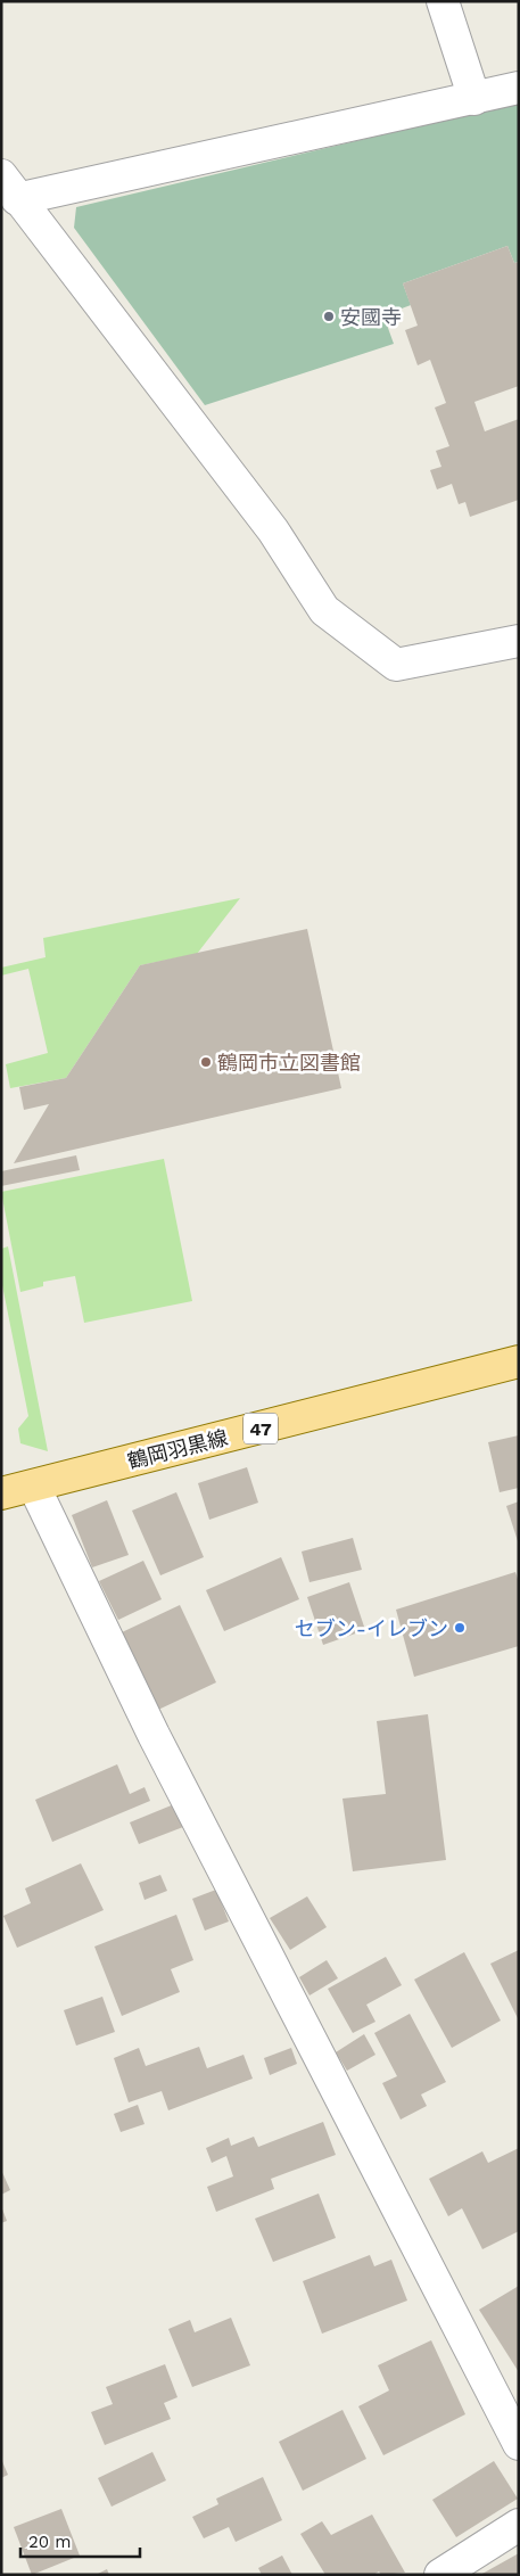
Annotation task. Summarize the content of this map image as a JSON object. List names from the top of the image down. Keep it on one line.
{"streets":{"main road":["47","鶴岡羽黒線"]},"places":["安國寺","鶴岡市立図書館","セブン-イレブン"],"scale_bar":"20 m"}
